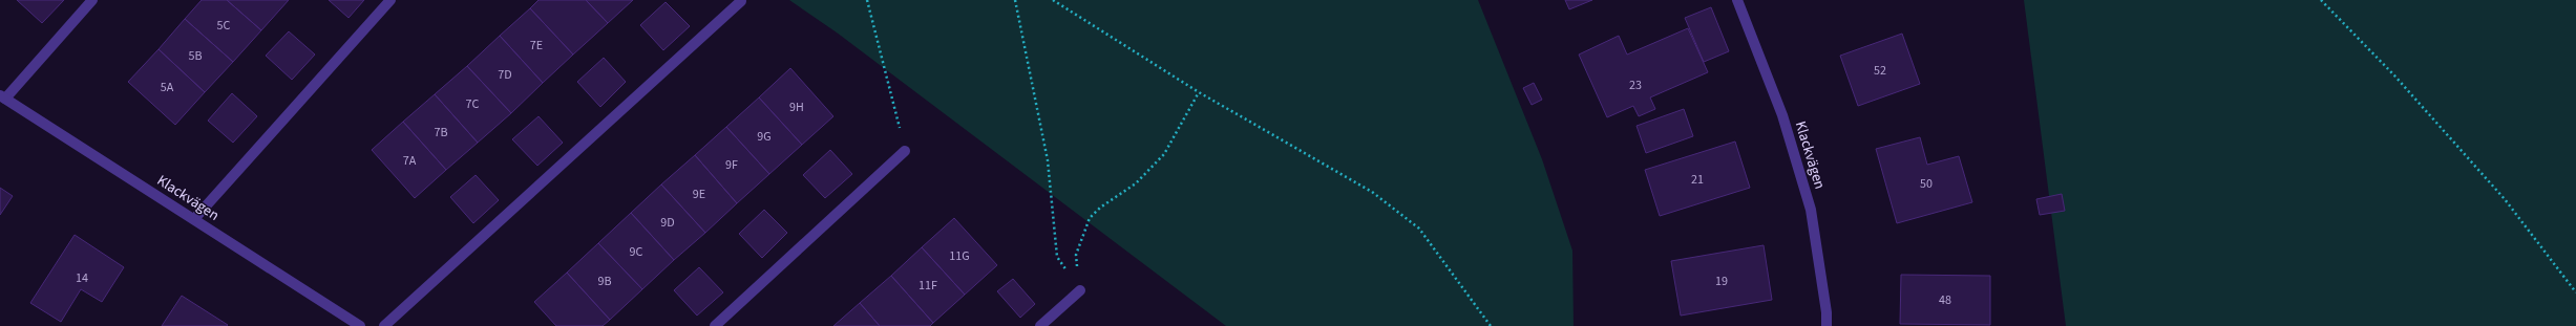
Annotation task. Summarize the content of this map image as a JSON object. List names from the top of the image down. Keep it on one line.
{"streets":{"street":["Klackvägen"]},"house_numbers":["5C","7E","5B","52","7D","23","5A","7C","9H","7B","9G","7A","9F","21","50","9E","9D","9C","11G","14","9B","19","11F","48"]}
